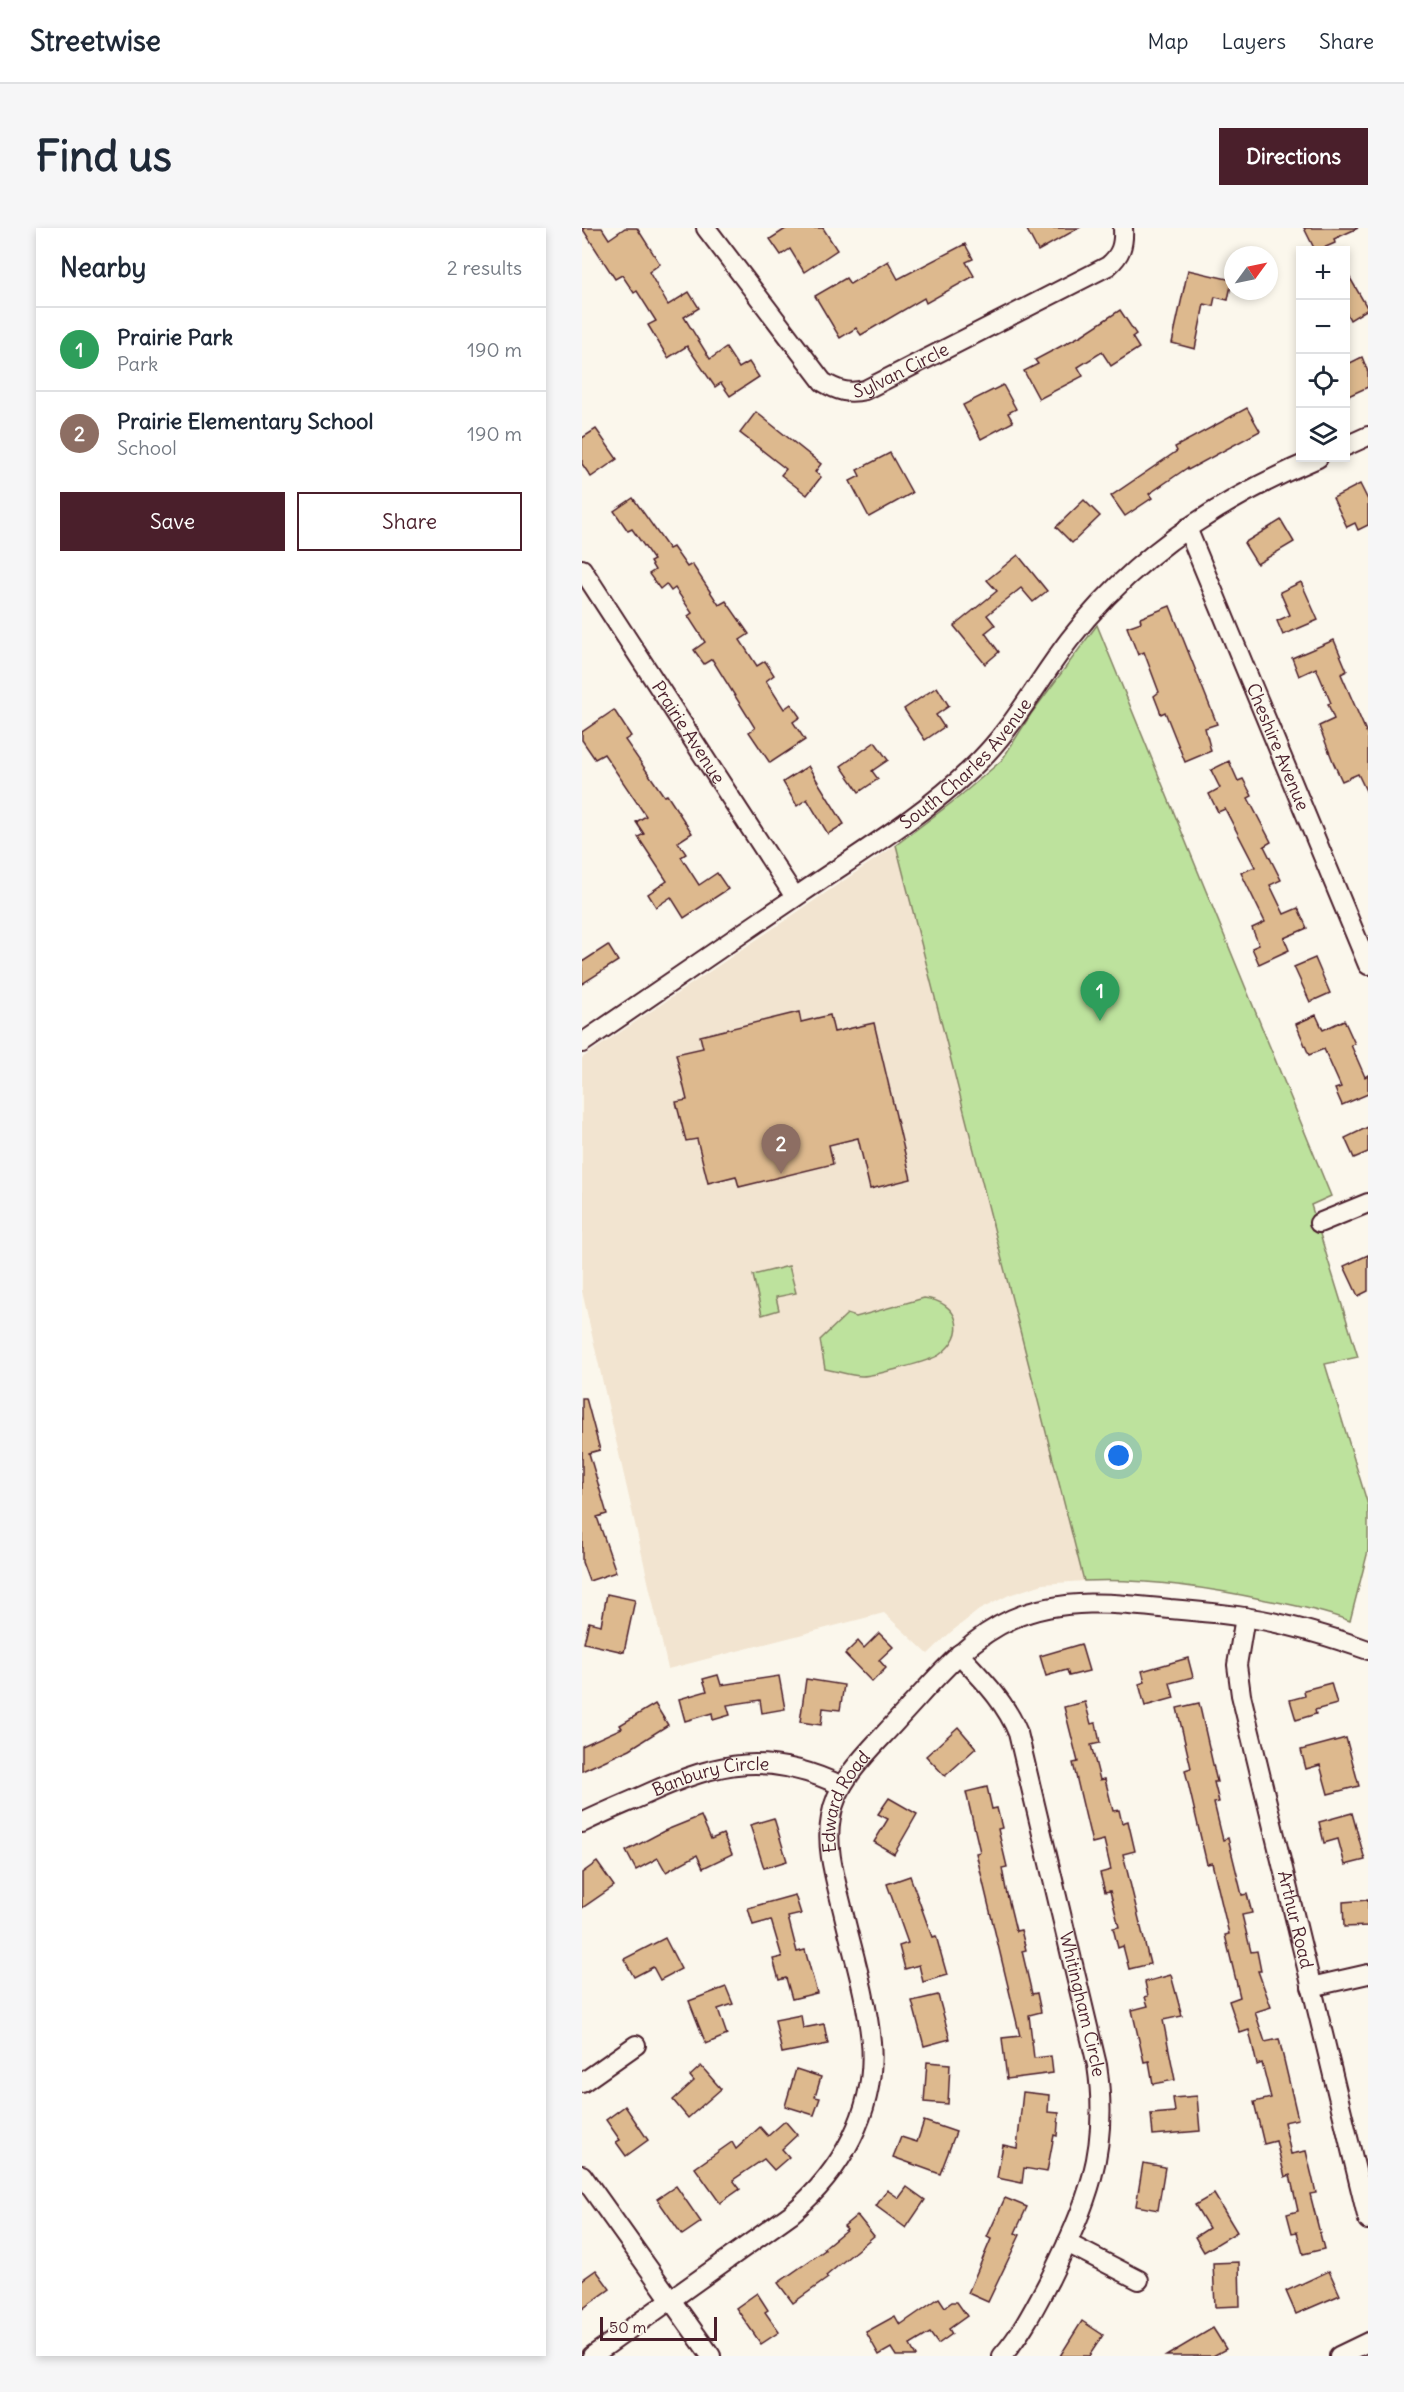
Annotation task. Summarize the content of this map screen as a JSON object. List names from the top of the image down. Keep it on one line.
{"streets":{"street":["Sylvan Circle","Prairie Avenue","Cheshire Avenue","South Charles Avenue","Banbury Circle","Edward Road","Arthur Road","Whitingham Circle"]},"crossings":[["Prairie Avenue","South Charles Avenue"],["Cheshire Avenue","South Charles Avenue"],["Banbury Circle","Edward Road"],["Edward Road","Arthur Road"],["Edward Road","Whitingham Circle"]],"scale_bar":"50 m","north":"top right","page":{"header":"Streetwise","nav":["Map","Layers","Share"],"buttons":["Directions",["Save","Share"]],"title":"Find us","heading":["Nearby","2 results"],"map_buttons":["+","−"],"list":[{"mark":"1","name":"Prairie Park","note":"Park","value":"190 m"},{"mark":"2","name":"Prairie Elementary School","note":"School","value":"190 m"}],"pins":["1","2"],"scale":"50 m"}}
